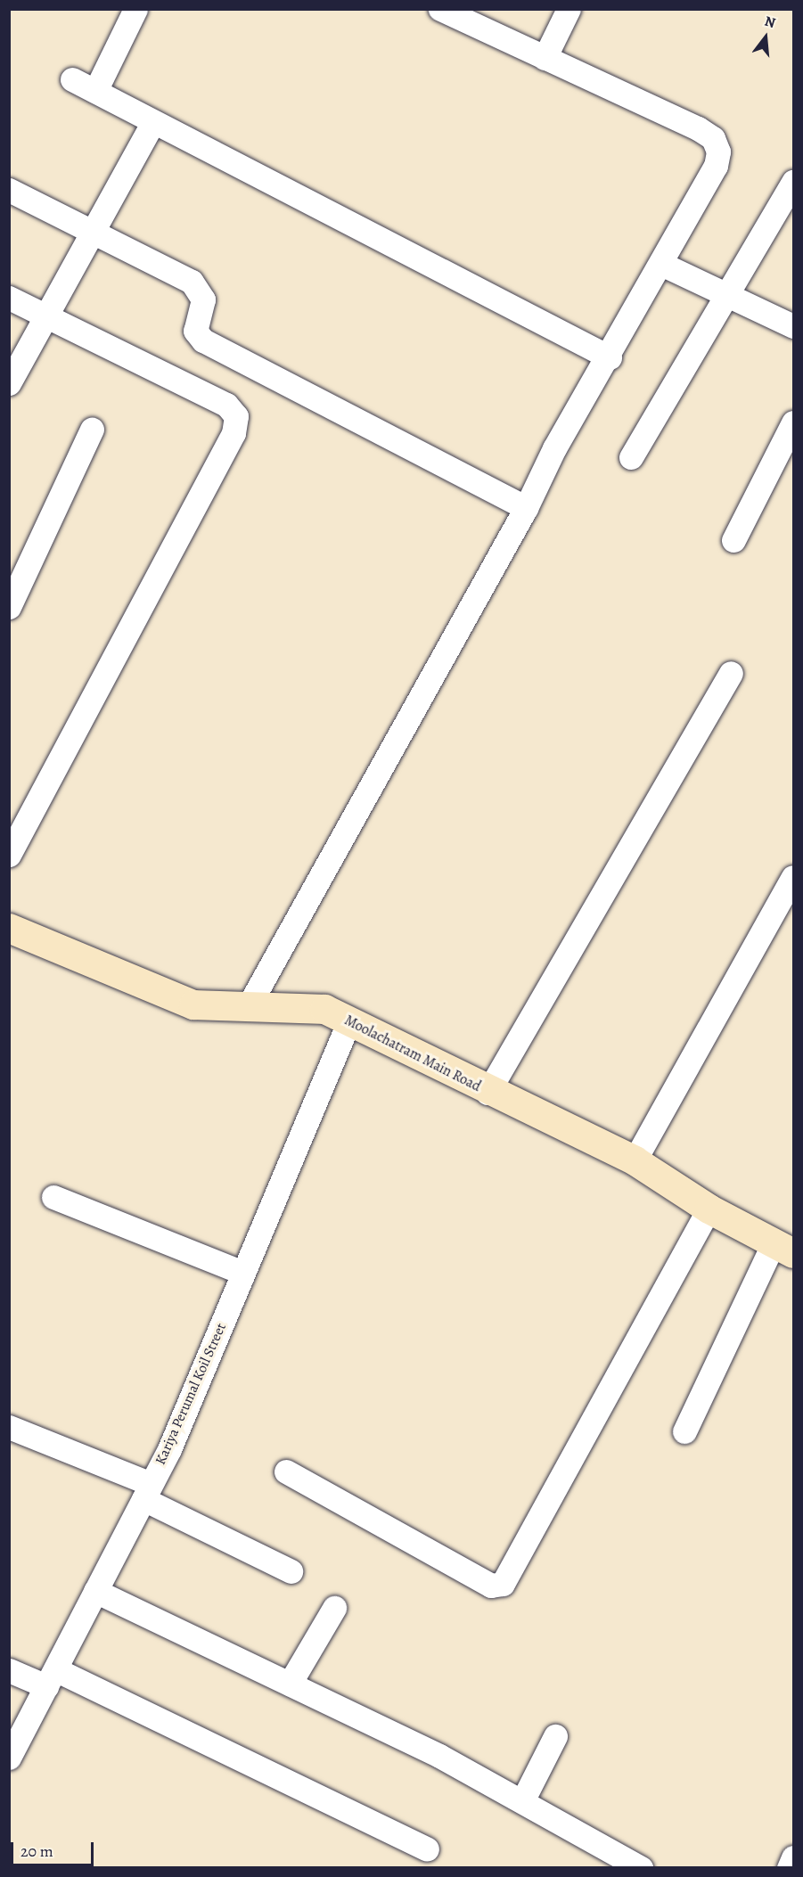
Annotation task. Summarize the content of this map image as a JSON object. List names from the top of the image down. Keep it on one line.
{"streets":{"street":["Moolachatram Main Road","Kariya Perumal Koil Street"]},"crossings":[["Moolachatram Main Road","Kariya Perumal Koil Street"]],"scale_bar":"20 m","north":"top"}
